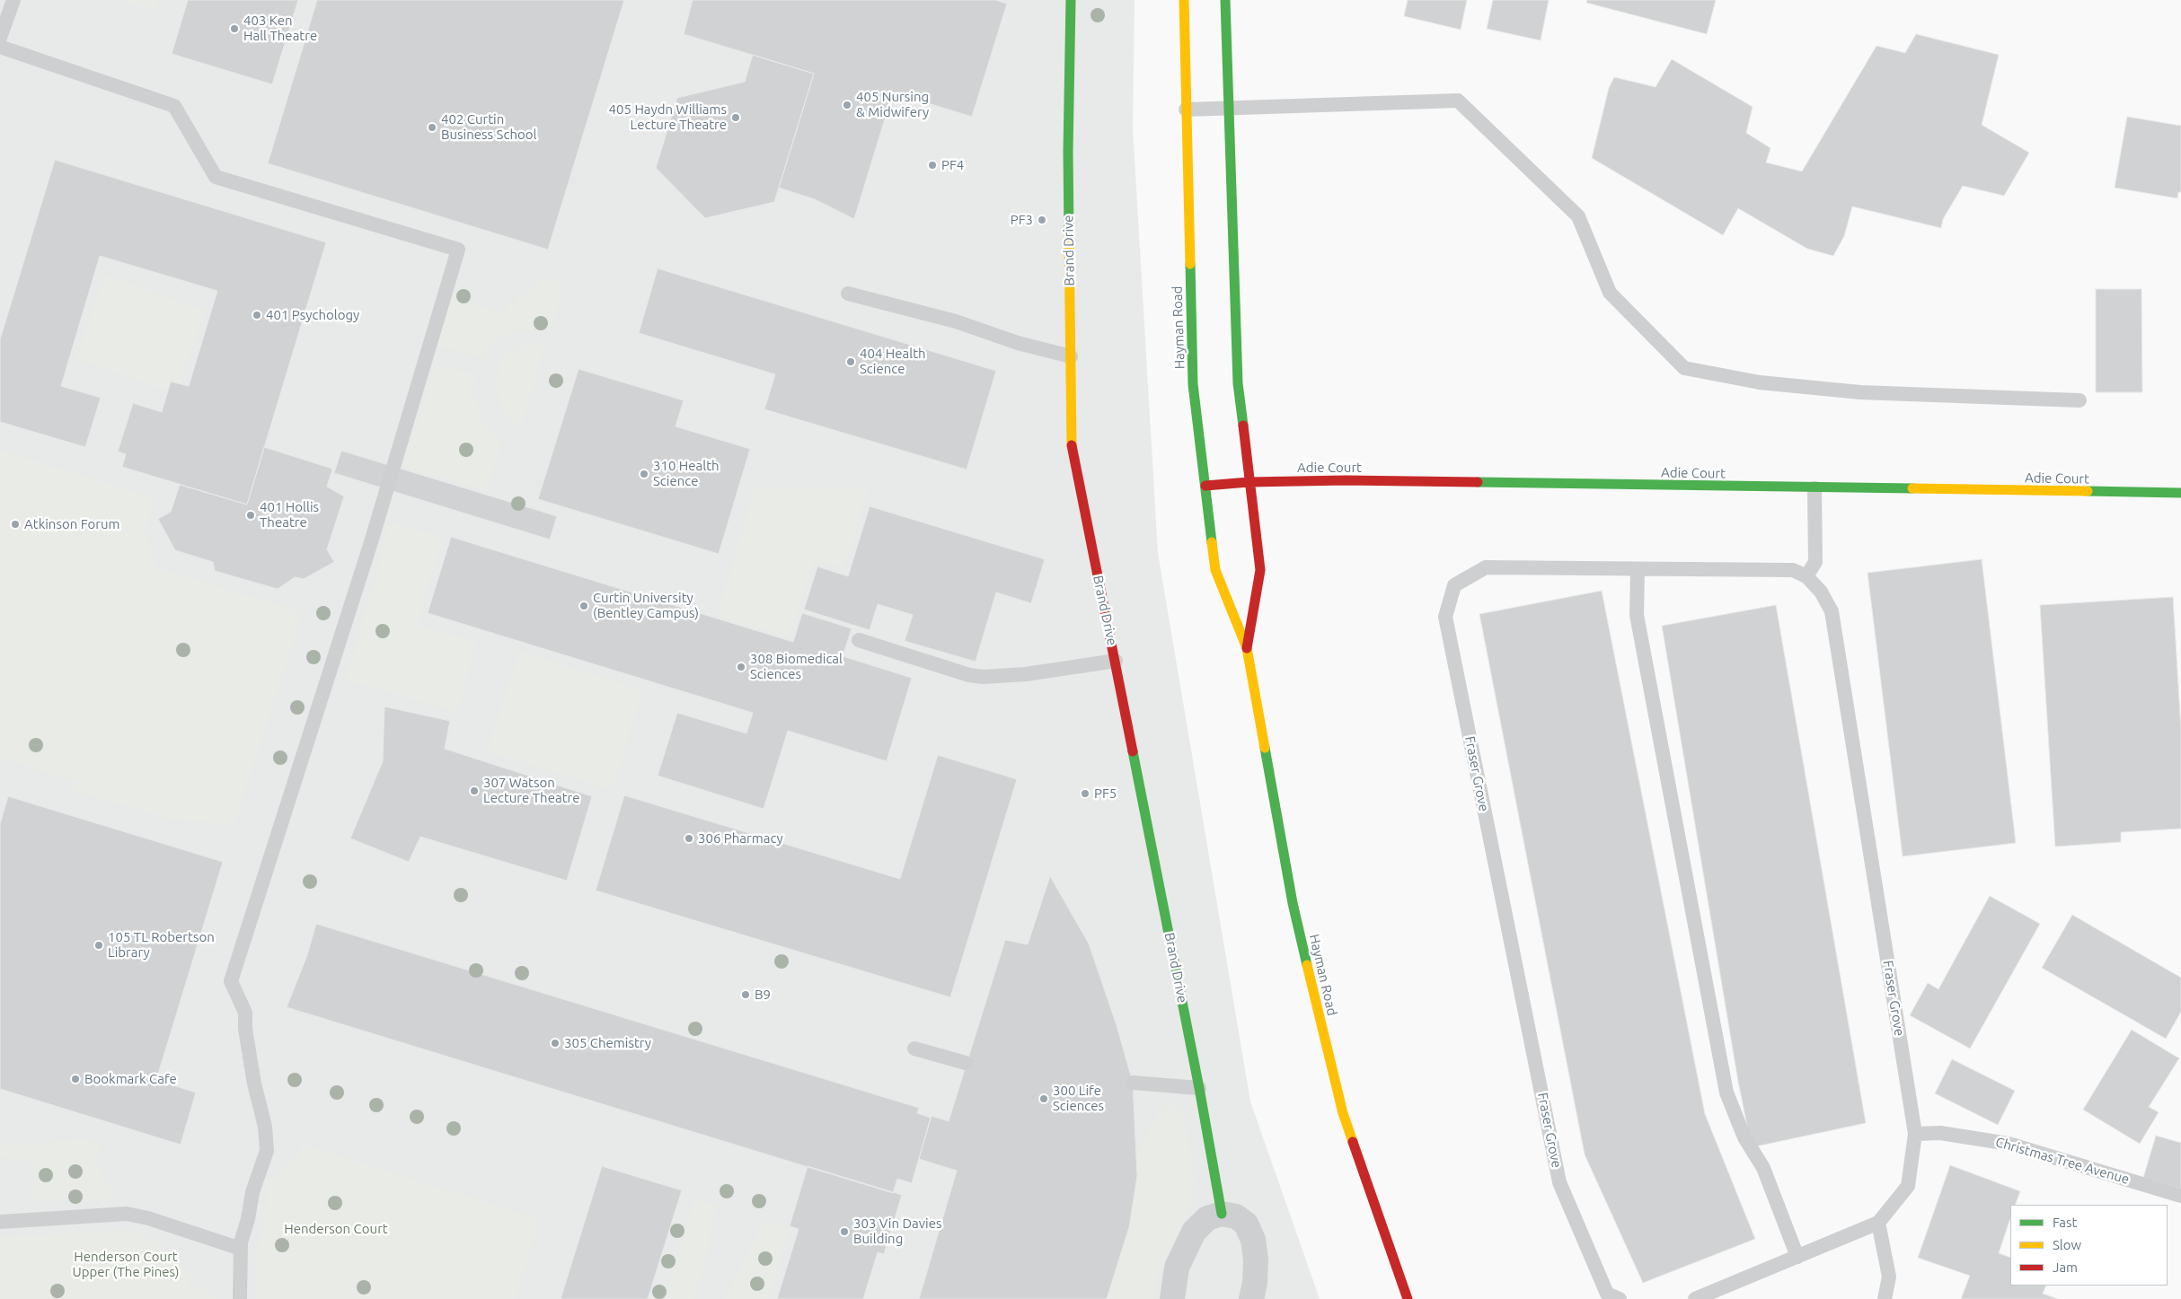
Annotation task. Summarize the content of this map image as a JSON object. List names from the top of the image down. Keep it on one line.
{"streets":{"street":["Brand Drive","Hayman Road","Adie Court"],"lane":["Fraser Grove","Christmas Tree Avenue"]},"crossings":[["Hayman Road","Adie Court"],["Fraser Grove","Christmas Tree Avenue"]],"parks":["Henderson Court","Henderson Court Upper (The Pines)"],"places":["403 Ken Hall Theatre","405 Nursing & Midwifery","405 Haydn Williams Lecture Theatre","402 Curtin Business School","PF4","PF3","401 Psychology","404 Health Science","310 Health Science","401 Hollis Theatre","Atkinson Forum","Curtin University (Bentley Campus)","308 Biomedical Sciences","307 Watson Lecture Theatre","PF5","306 Pharmacy","105 TL Robertson Library","B9","305 Chemistry","Bookmark Cafe","300 Life Sciences","303 Vin Davies Building"],"legend":["Fast","Slow","Jam"]}
